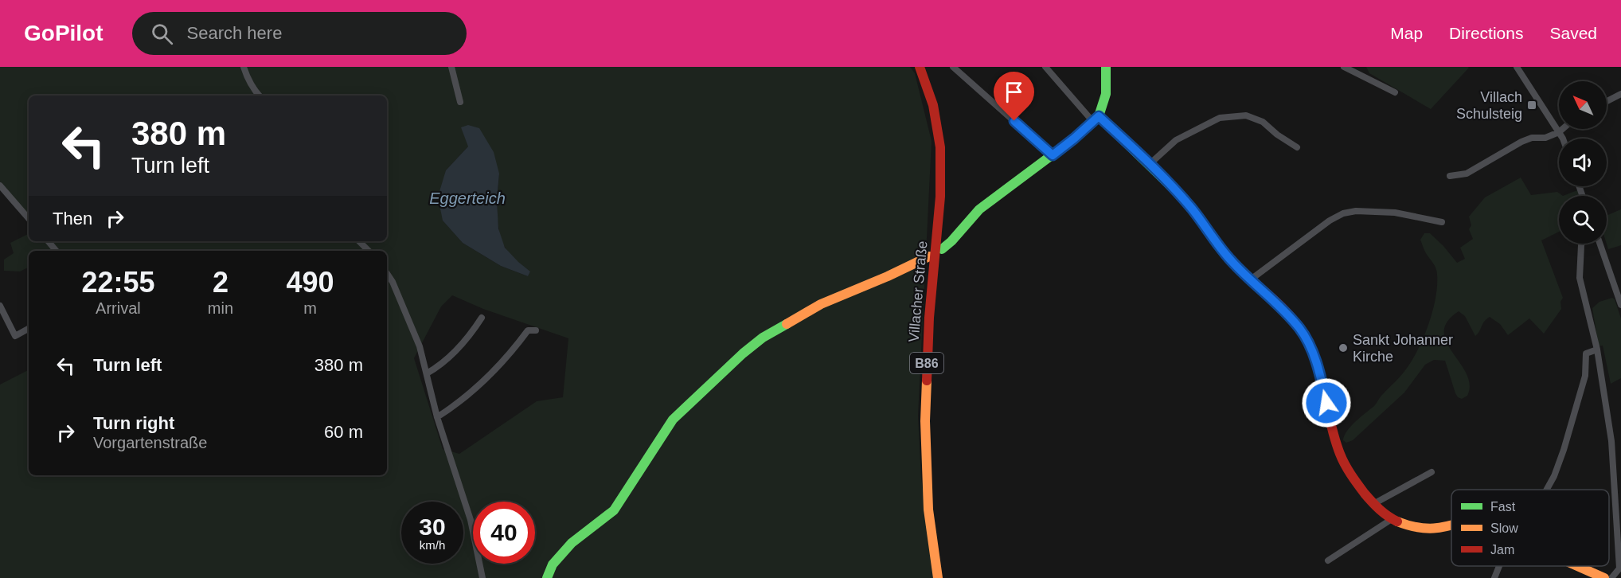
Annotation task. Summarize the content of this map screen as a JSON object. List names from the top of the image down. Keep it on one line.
{"streets":{"street":["Villacher Straße","B86"]},"water":["Eggerteich"],"places":{"transit":["Villach Schulsteig"],"other":["Sankt Johanner Kirche"]},"legend":["Fast","Slow","Jam"],"north":"top left","page":{"header":"GoPilot","search":"Search here","nav":["Map","Directions","Saved"],"turn":["380 m","Turn left"],"then":"Then","eta":["22:55","Arrival","2","min","490","m"],"list":[{"name":"Turn left","value":"380 m"},{"name":"Turn right","note":"Vorgartenstraße","value":"60 m"}],"speed":"30 km/h","limit":"40"}}
